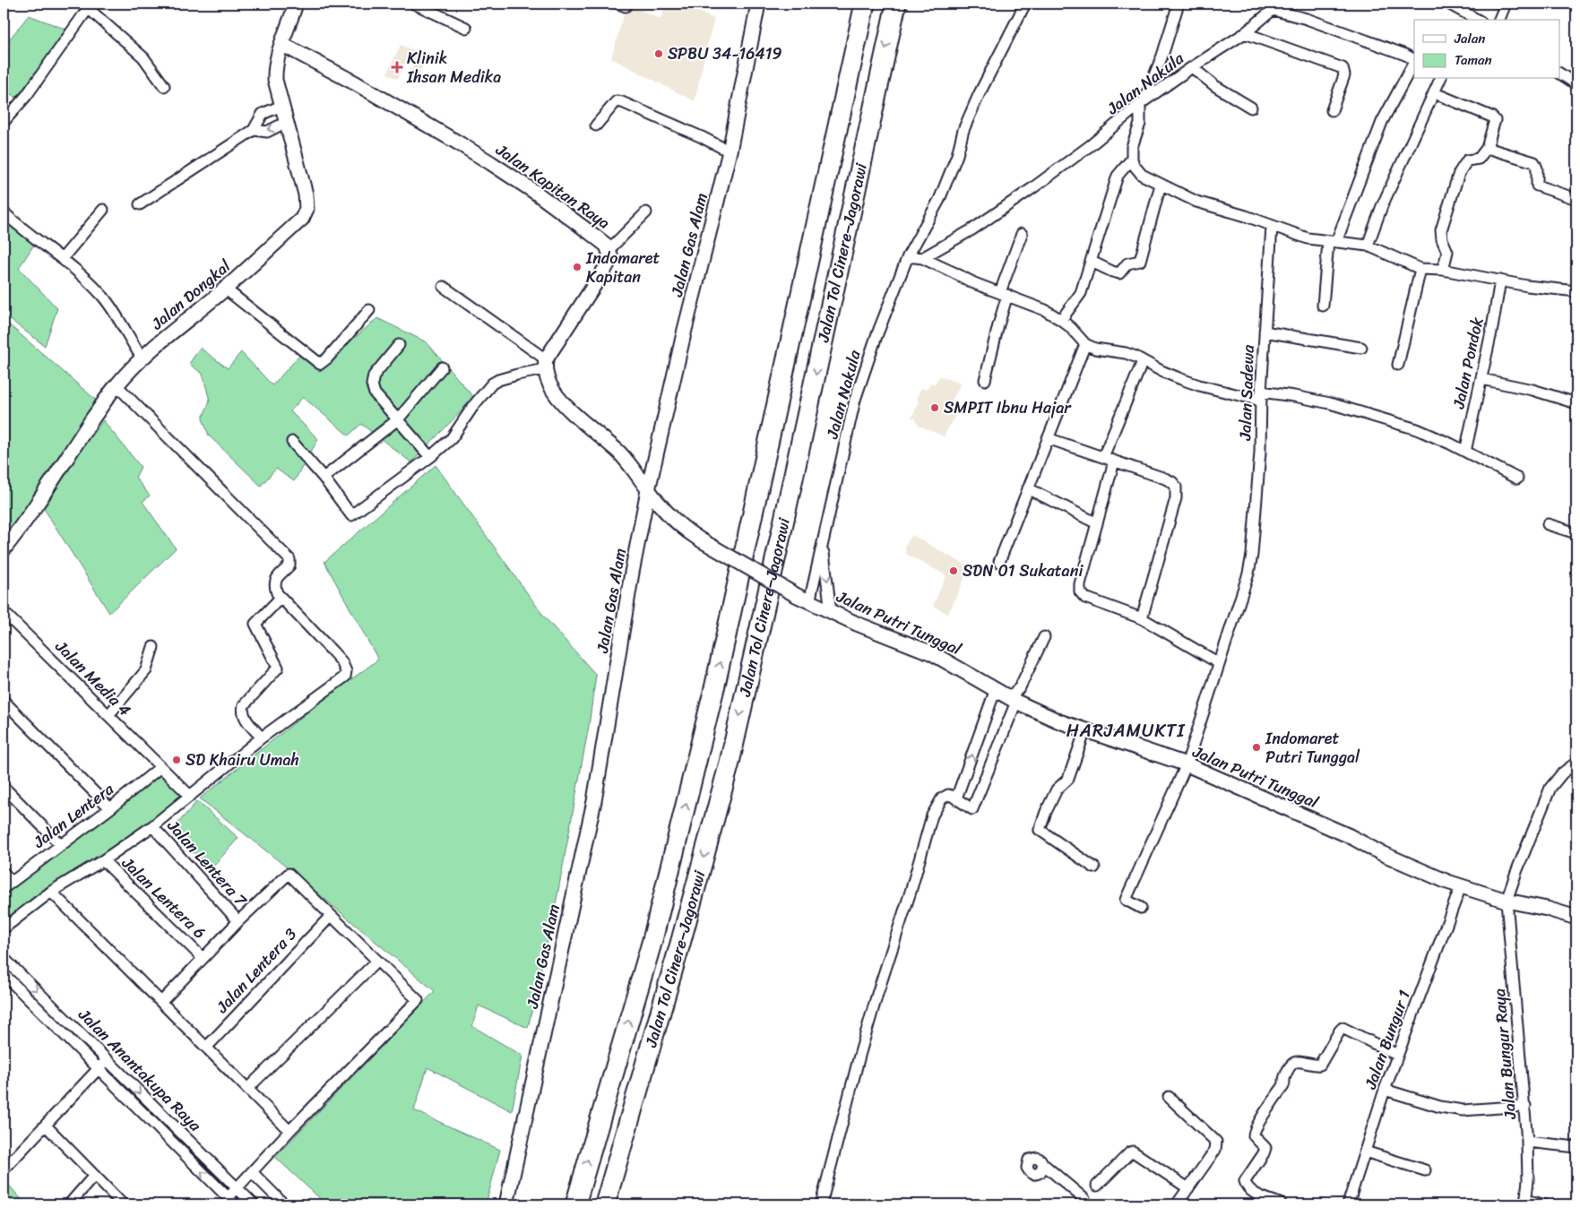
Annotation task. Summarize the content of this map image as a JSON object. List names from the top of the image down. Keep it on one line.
{"streets":{"highway":["Jalan Tol Cinere–Jagorawi"],"street":["Jalan Nakula","Jalan Kapitan Raya","Jalan Gas Alam","Jalan Dongkal","Jalan Pondok","Jalan Sadewa","Jalan Putri Tunggal","Jalan Media 4","Jalan Lentera","Jalan Lentera 7","Jalan Lentera 6","Jalan Lentera 3","Jalan Bungur 1","Jalan Bungur Raya","Jalan Anantakupa Raya"]},"crossings":[["Jalan Nakula","Jalan Putri Tunggal"],["Jalan Kapitan Raya","Jalan Dongkal"],["Jalan Gas Alam","Jalan Putri Tunggal"],["Jalan Sadewa","Jalan Putri Tunggal"],["Jalan Putri Tunggal","Jalan Bungur 1"],["Jalan Putri Tunggal","Jalan Bungur Raya"],["Jalan Media 4","Jalan Lentera"]],"districts":["HARJAMUKTI"],"places":{"other":["SPBU 34-16419","Indomaret Kapitan","SMPIT Ibnu Hajar","SDN 01 Sukatani","Indomaret Putri Tunggal","SD Khairu Umah"],"health":["Klinik Ihsan Medika"]},"legend":["Jalan","Taman"]}
